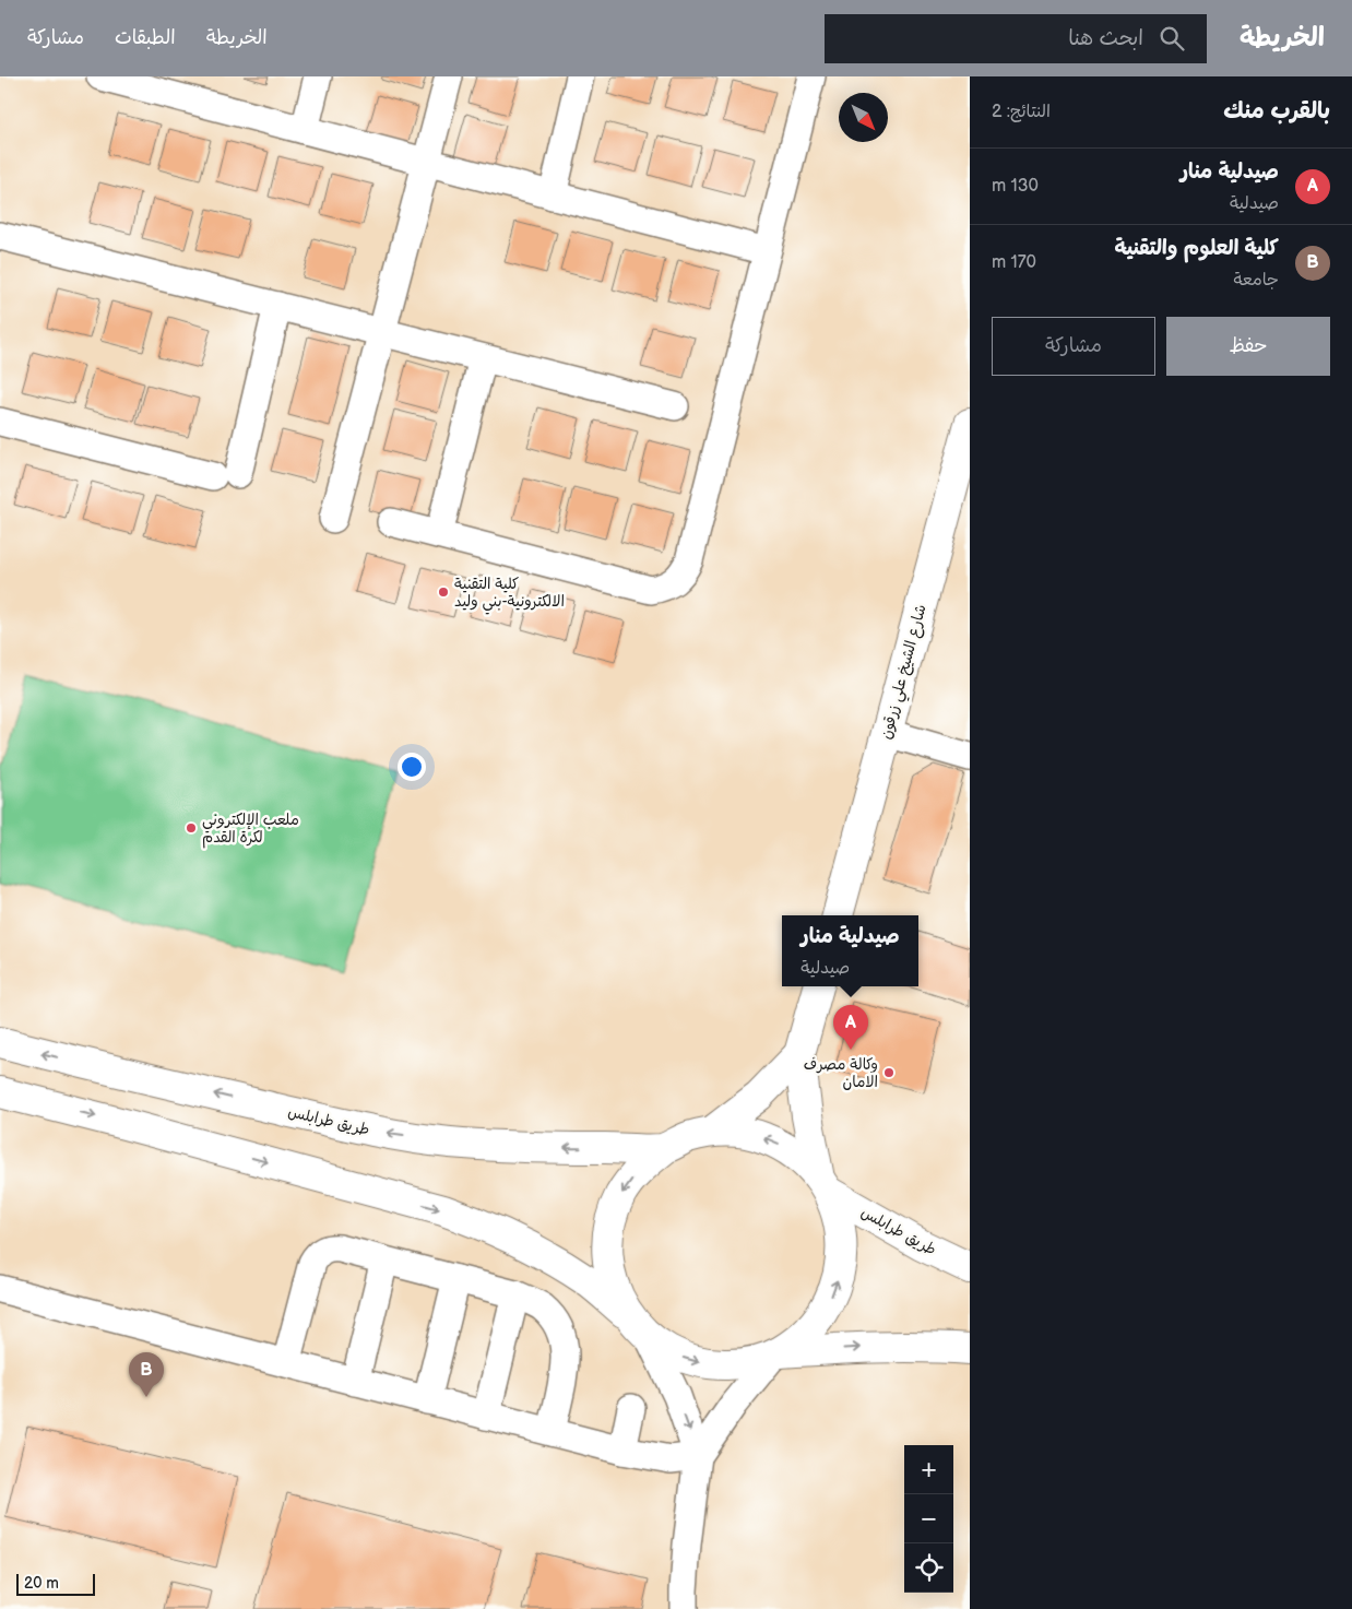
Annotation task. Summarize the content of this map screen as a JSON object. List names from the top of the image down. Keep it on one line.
{"streets":{"main road":["شارع الشيخ علي زرقون","طريق طرابلس"]},"places":["كلية التقنية الالكترونية-بني وليد","ملعب الإلكتروني لكرة القدم","وكالة مصرف الامان"],"scale_bar":"20 m","north":"bottom right","page":{"header":"الخريطة","search":"ابحث هنا","nav":["الخريطة","الطبقات","مشاركة"],"heading":["بالقرب منك","النتائج: 2"],"list":[{"mark":"A","name":"صيدلية منار","note":"صيدلية","value":"130 m"},{"mark":"B","name":"كلية العلوم والتقنية","note":"جامعة","value":"170 m"}],"buttons":["حفظ","مشاركة"],"popup":["صيدلية منار","صيدلية"],"pins":["A","B"],"map_buttons":["+","−"],"scale":"20 m"}}
